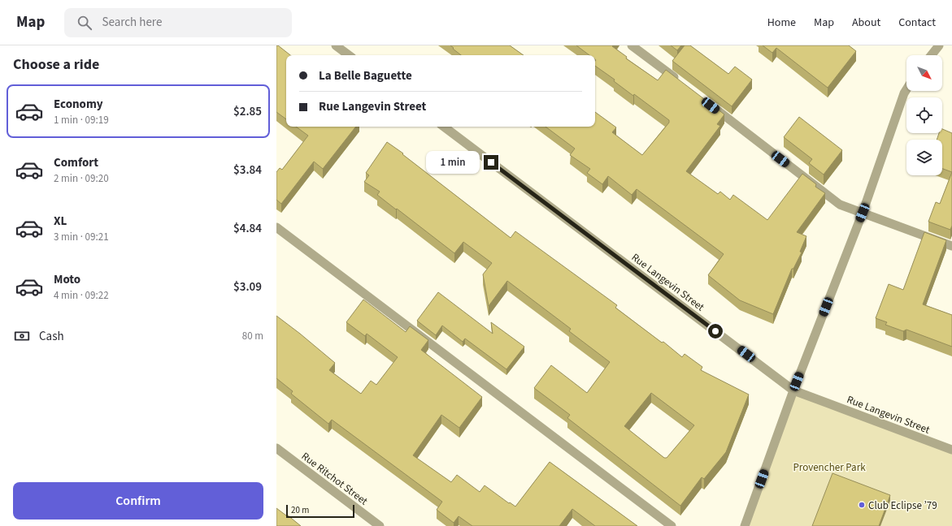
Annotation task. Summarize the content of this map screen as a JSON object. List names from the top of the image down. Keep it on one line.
{"streets":{"street":["Rue Langevin Street","Rue Ritchot Street"]},"parks":["Provencher Park"],"places":["Club Eclipse ’79"],"scale_bar":"20 m","north":"bottom right","page":{"header":"Map","search":"Search here","nav":["Home","Map","About","Contact"],"heading":"Choose a ride","banner":["La Belle Baguette","Rue Langevin Street"],"list":[{"name":"Economy","note":"1 min · 09:19","value":"$2.85"},{"name":"Comfort","note":"2 min · 09:20","value":"$3.84"},{"name":"XL","note":"3 min · 09:21","value":"$4.84"},{"name":"Moto","note":"4 min · 09:22","value":"$3.09"}],"bubble":"1 min","pay":["Cash","80 m"],"buttons":"Confirm","scale":"20 m"}}
